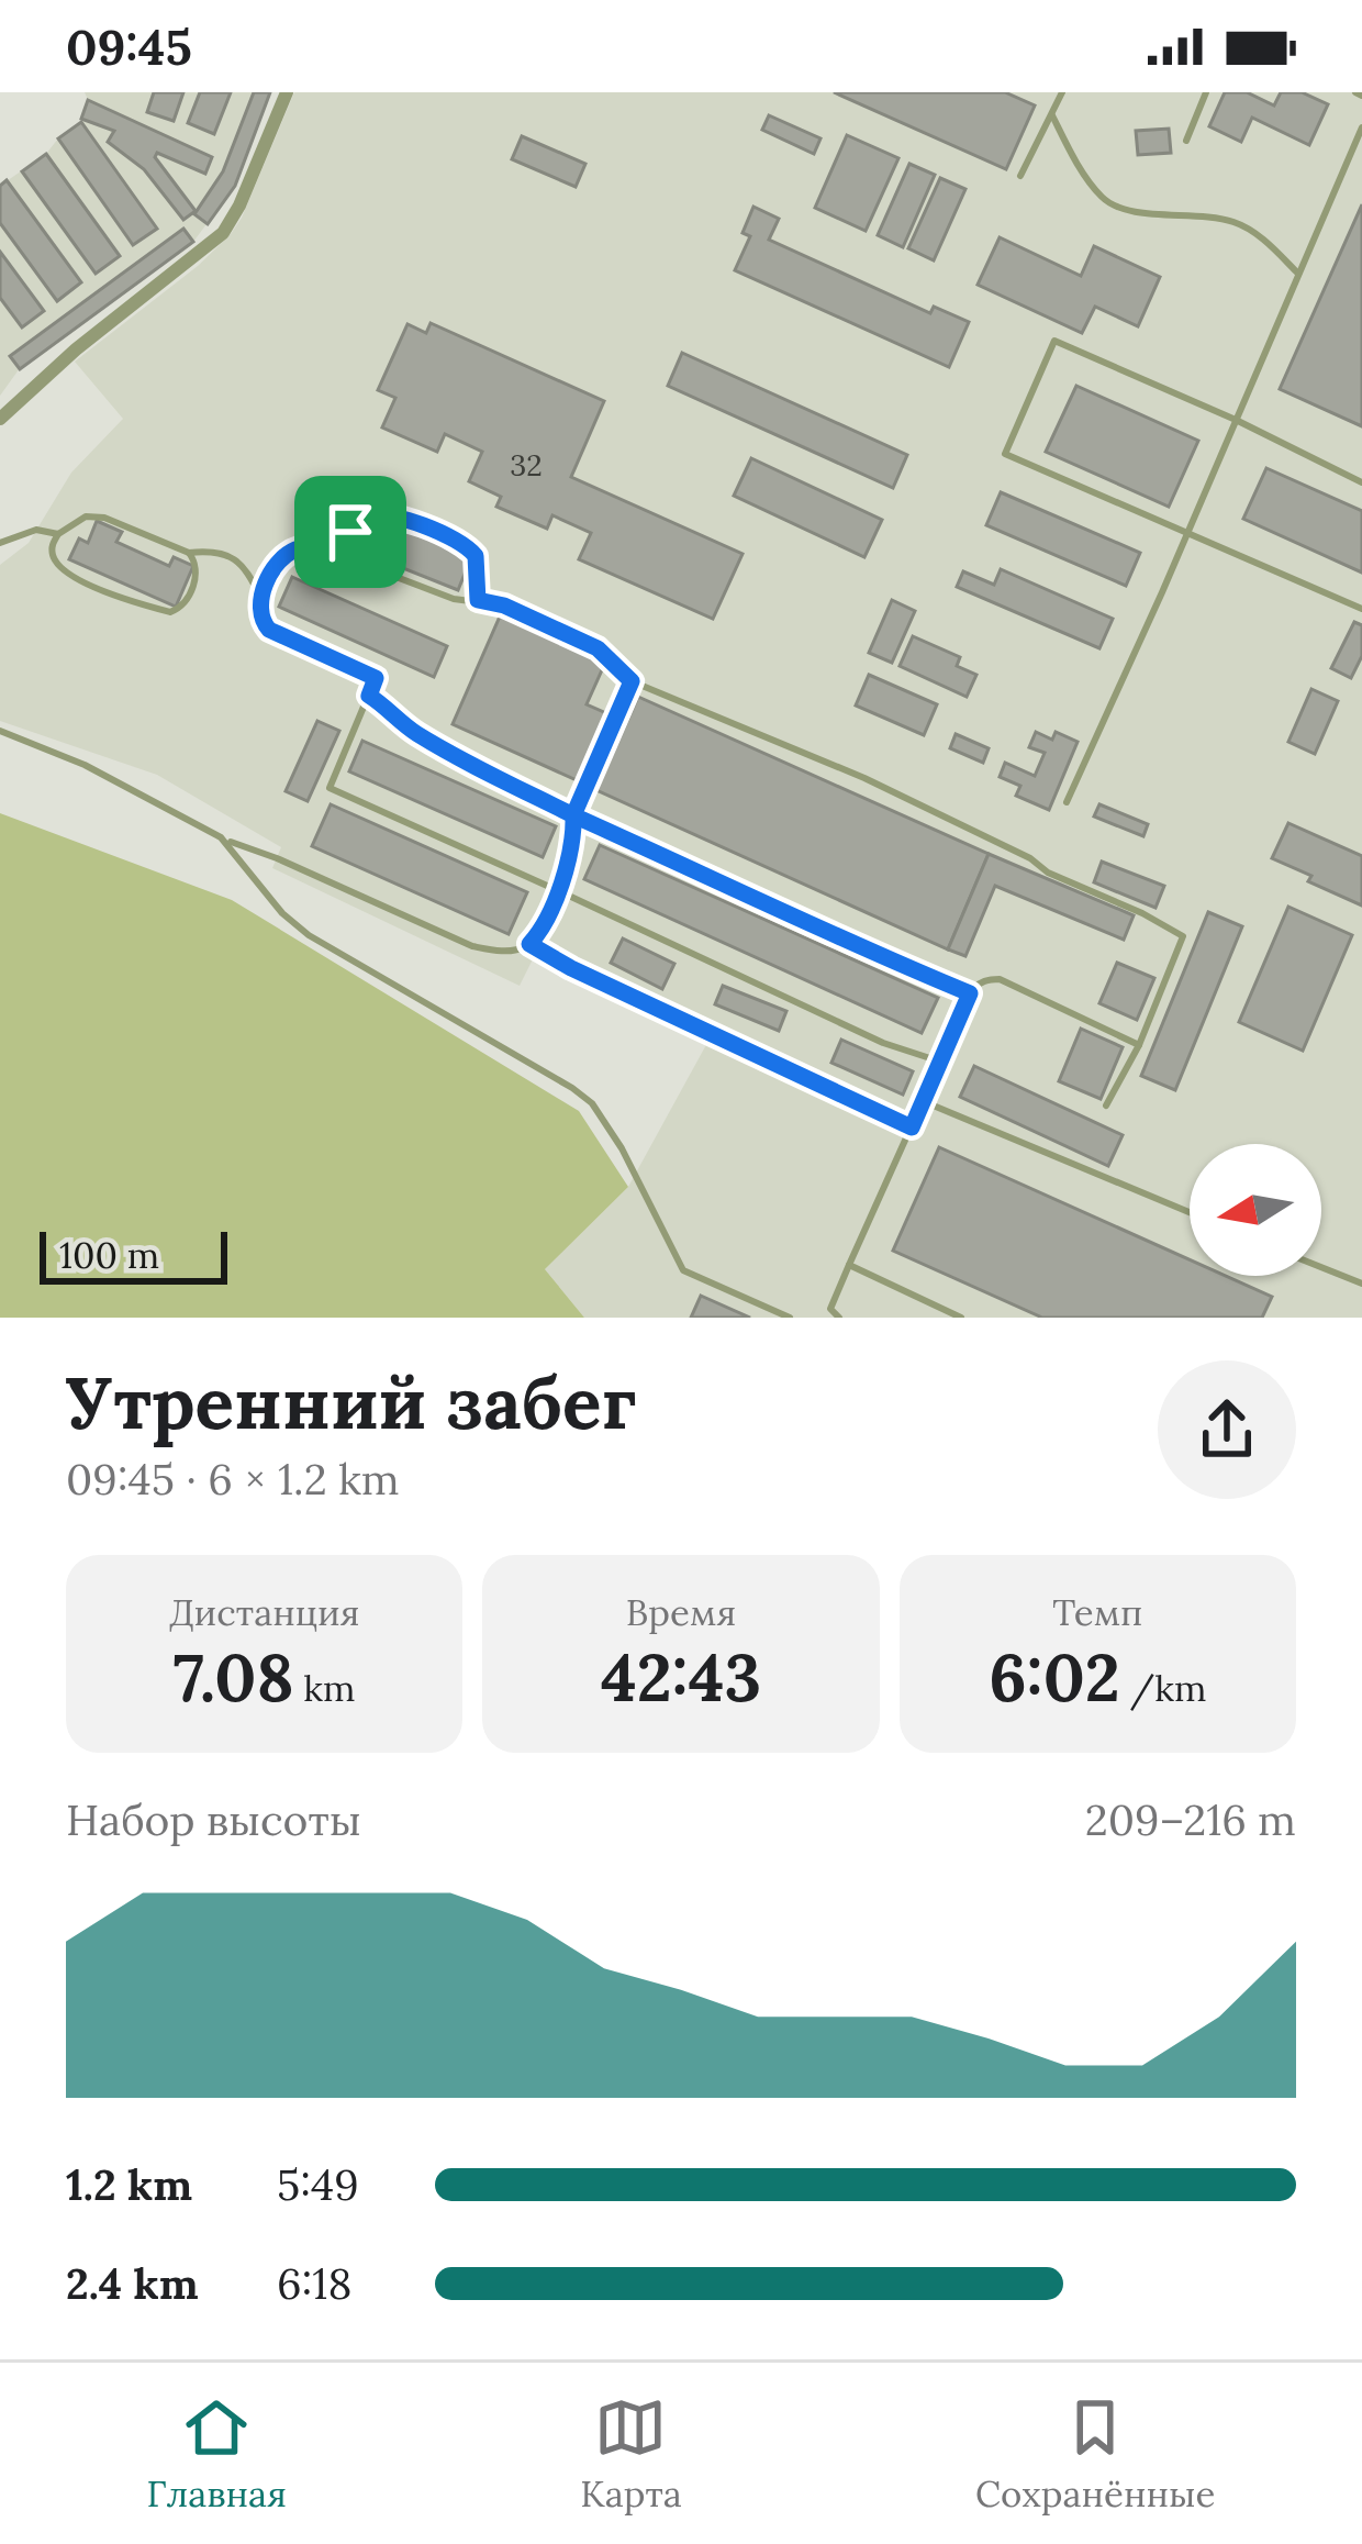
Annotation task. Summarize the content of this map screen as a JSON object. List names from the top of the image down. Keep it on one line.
{"house_numbers":["32"],"scale_bar":"100 m","north":"left","page":{"status":"09:45","scale":"100 m","heading":["Утренний забег","09:45 · 6 × 1.2 km"],"stats":[["Дистанция","7.08 km"],["Время","42:43"],["Темп","6:02 /km"]],"chart":["Набор высоты","209–216 m"],"list":[{"name":"1.2 km","note":"5:49"},{"name":"2.4 km","note":"6:18"}],"tabs":["Главная","Карта","Сохранённые"]}}
